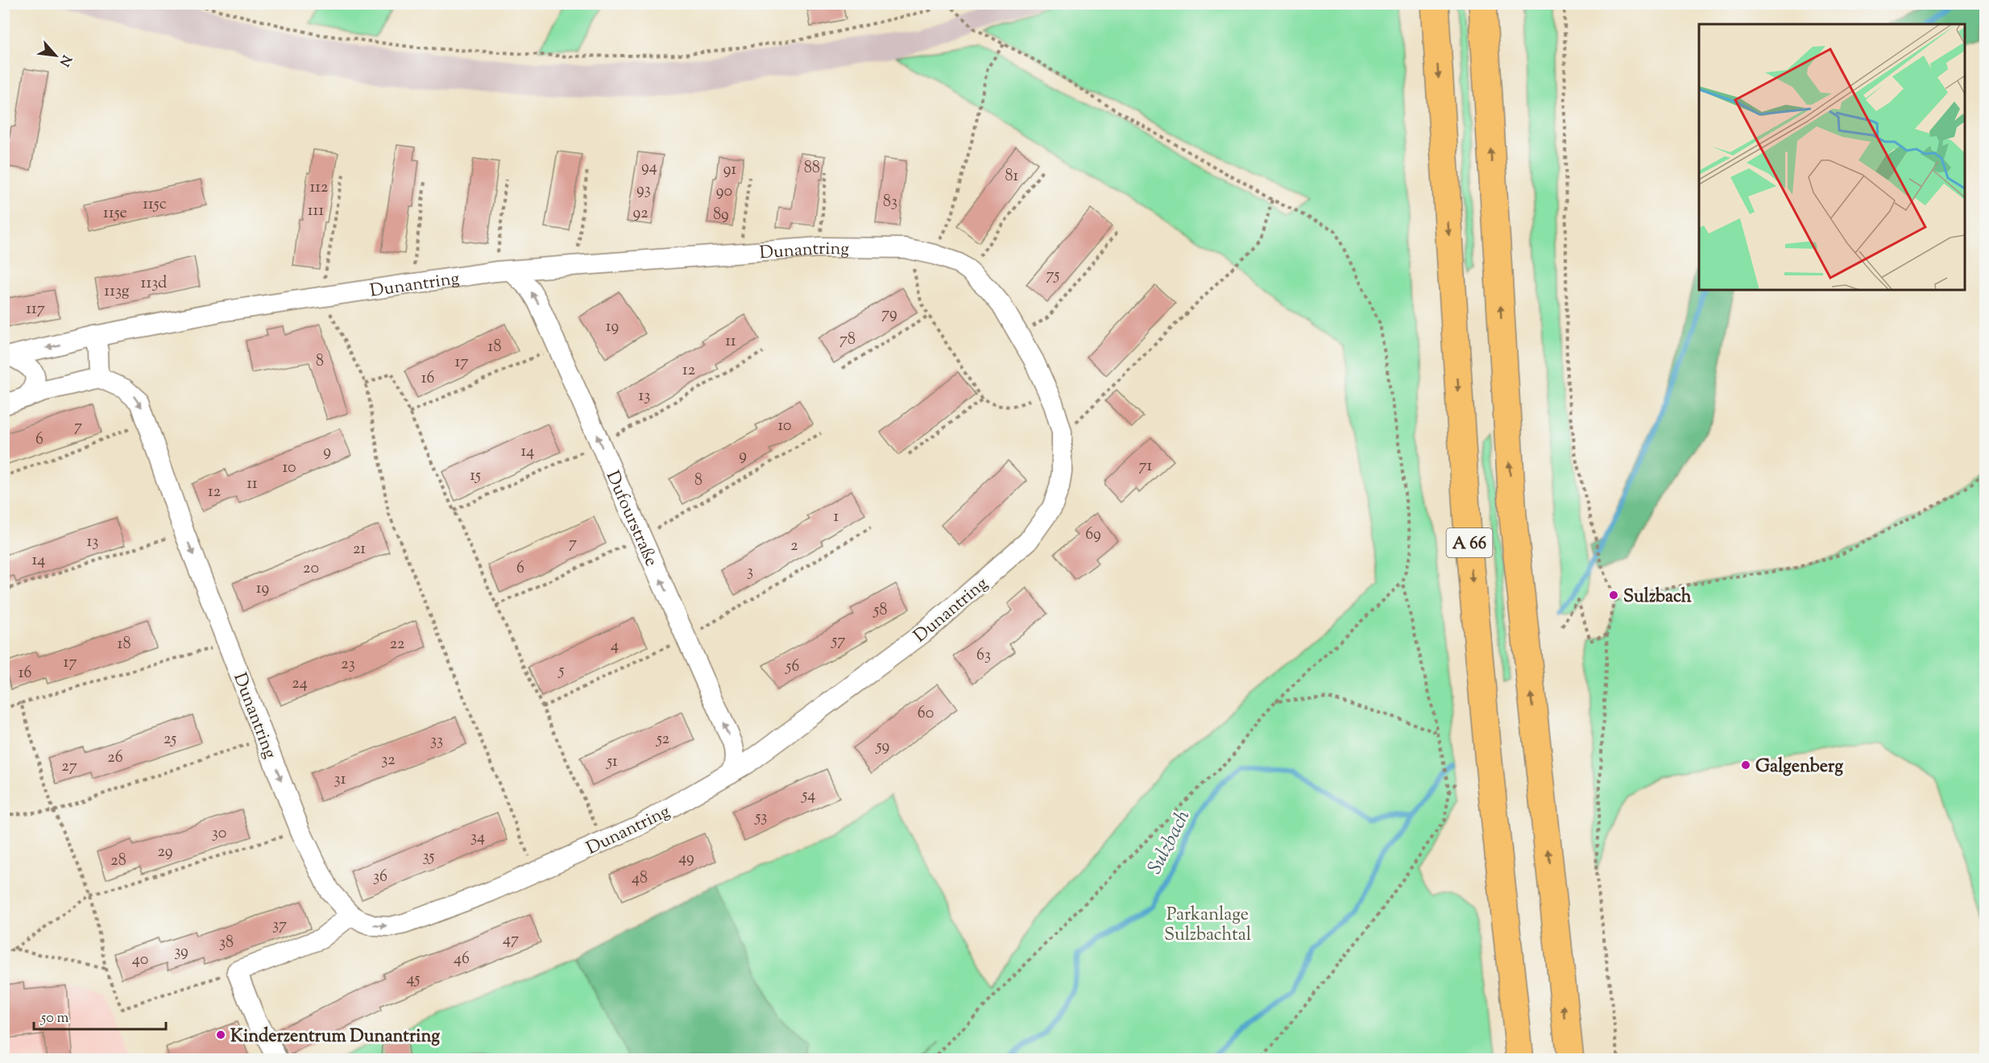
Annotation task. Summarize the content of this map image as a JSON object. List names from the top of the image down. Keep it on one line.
{"streets":{"highway":["A 66"],"street":["Dunantring","Dufourstraße"]},"crossings":[["Dunantring","Dufourstraße"]],"one_way":["Dufourstraße"],"water":["Sulzbach"],"parks":["Parkanlage Sulzbachtal"],"places":["Sulzbach","Galgenberg","Kinderzentrum Dunantring"],"house_numbers":["94","88","91","81","112","93","90","83","115c","111","115e","92","89","75","113d","113g","117","79","19","78","11","18","8","17","12","16","13","10","7","6","9","14","9","71","10","15","8","11","12","1","69","13","7","2","21","14","20","6","3","19","58","57","18","22","4","63","17","23","56","5","16","24","60","25","52","33","59","26","32","51","27","31","54","53","30","34","29","35","49","28","36","48","37","47","38","39","46","40","45"],"scale_bar":"50 m","north":"bottom right"}
